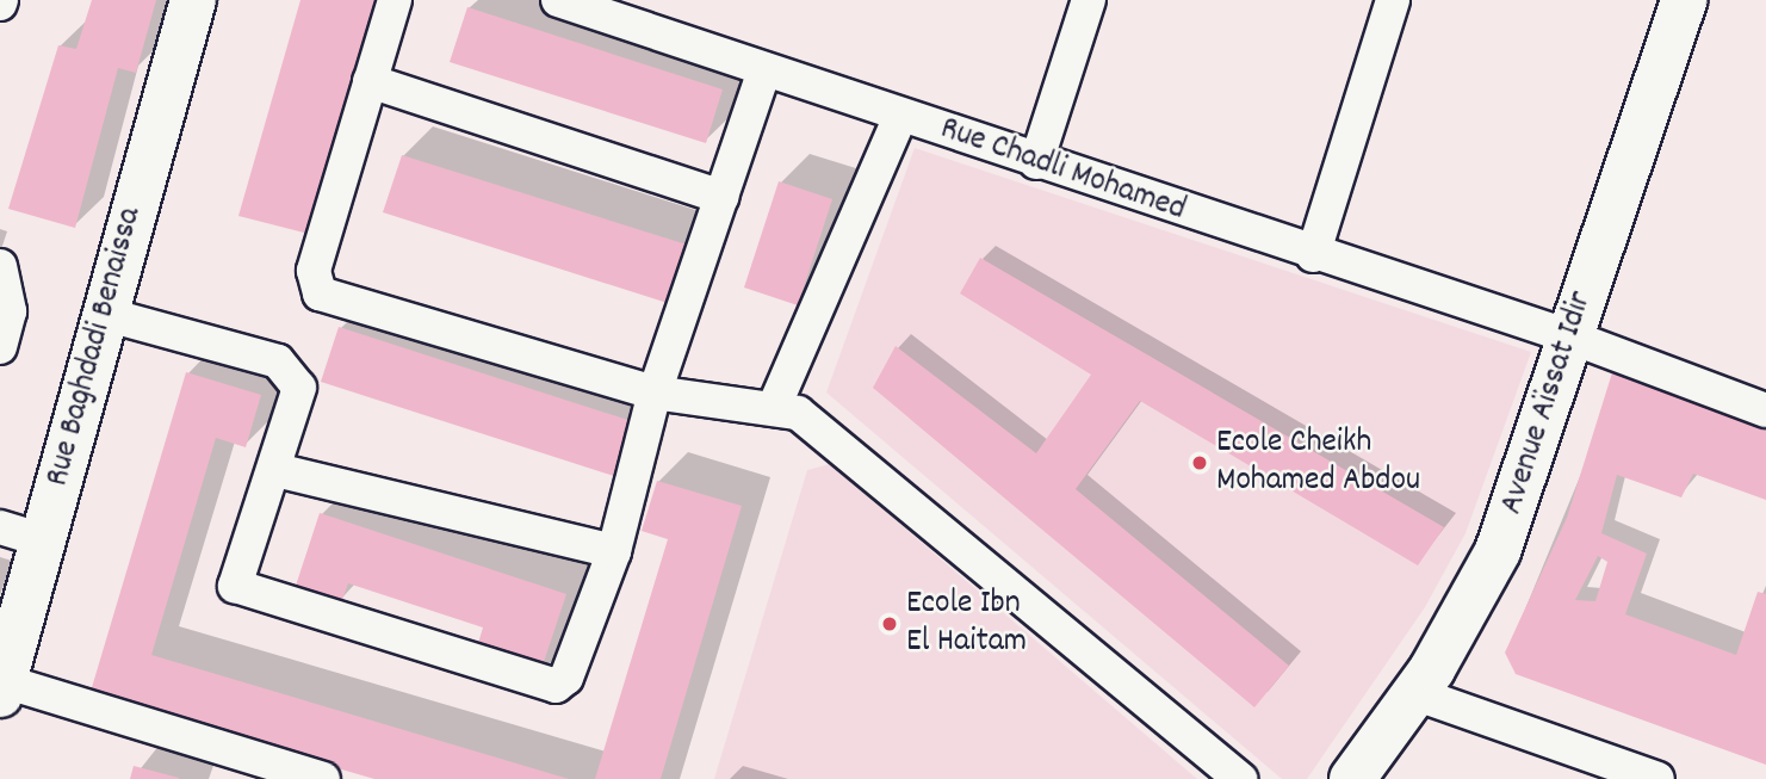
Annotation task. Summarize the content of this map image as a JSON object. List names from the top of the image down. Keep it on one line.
{"streets":{"main road":["Rue Baghdadi Benaissa","Avenue Aïssat Idir"],"street":["Rue Chadli Mohamed"]},"crossings":[["Rue Chadli Mohamed","Avenue Aïssat Idir"]],"places":["Ecole Cheikh Mohamed Abdou","Ecole Ibn El Haitam"]}
